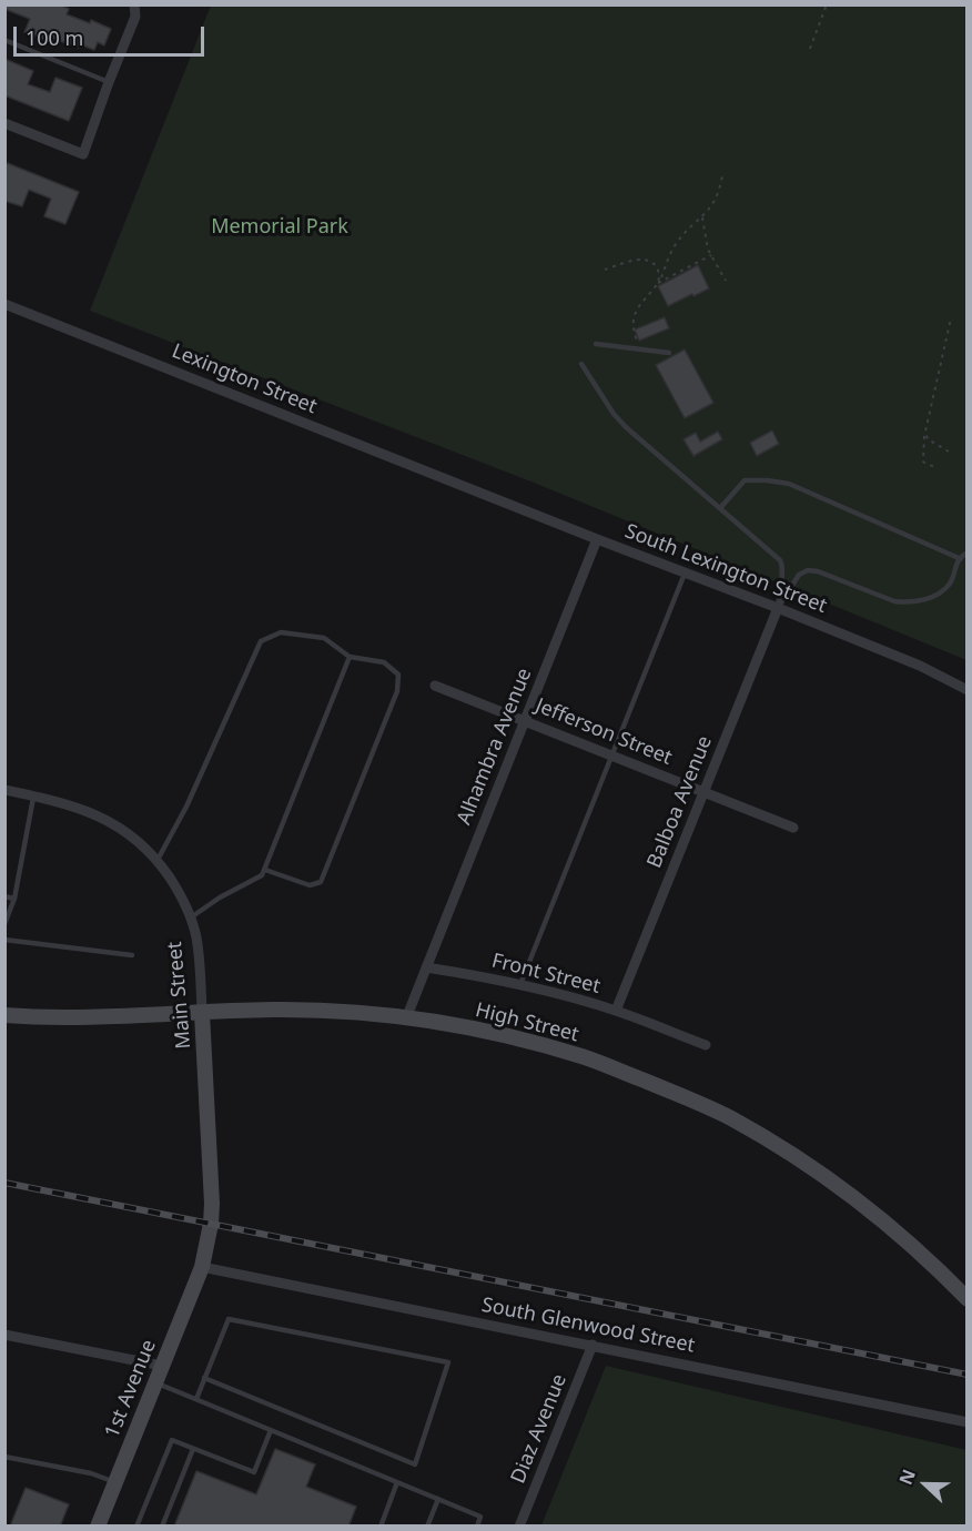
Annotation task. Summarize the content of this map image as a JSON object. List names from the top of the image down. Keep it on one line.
{"streets":{"main road":["Main Street","High Street","1st Avenue"],"street":["Lexington Street","South Lexington Street","Jefferson Street","Alhambra Avenue","Balboa Avenue","Front Street","South Glenwood Street","Diaz Avenue"]},"crossings":[["Lexington Street","South Lexington Street"],["South Lexington Street","Alhambra Avenue"],["South Lexington Street","Balboa Avenue"],["Jefferson Street","Alhambra Avenue"],["Jefferson Street","Balboa Avenue"],["Alhambra Avenue","Front Street"],["Balboa Avenue","Front Street"],["Main Street","High Street"],["Main Street","South Glenwood Street"],["Main Street","1st Avenue"],["South Glenwood Street","1st Avenue"],["South Glenwood Street","Diaz Avenue"]],"parks":["Memorial Park"],"scale_bar":"100 m","north":"left"}
